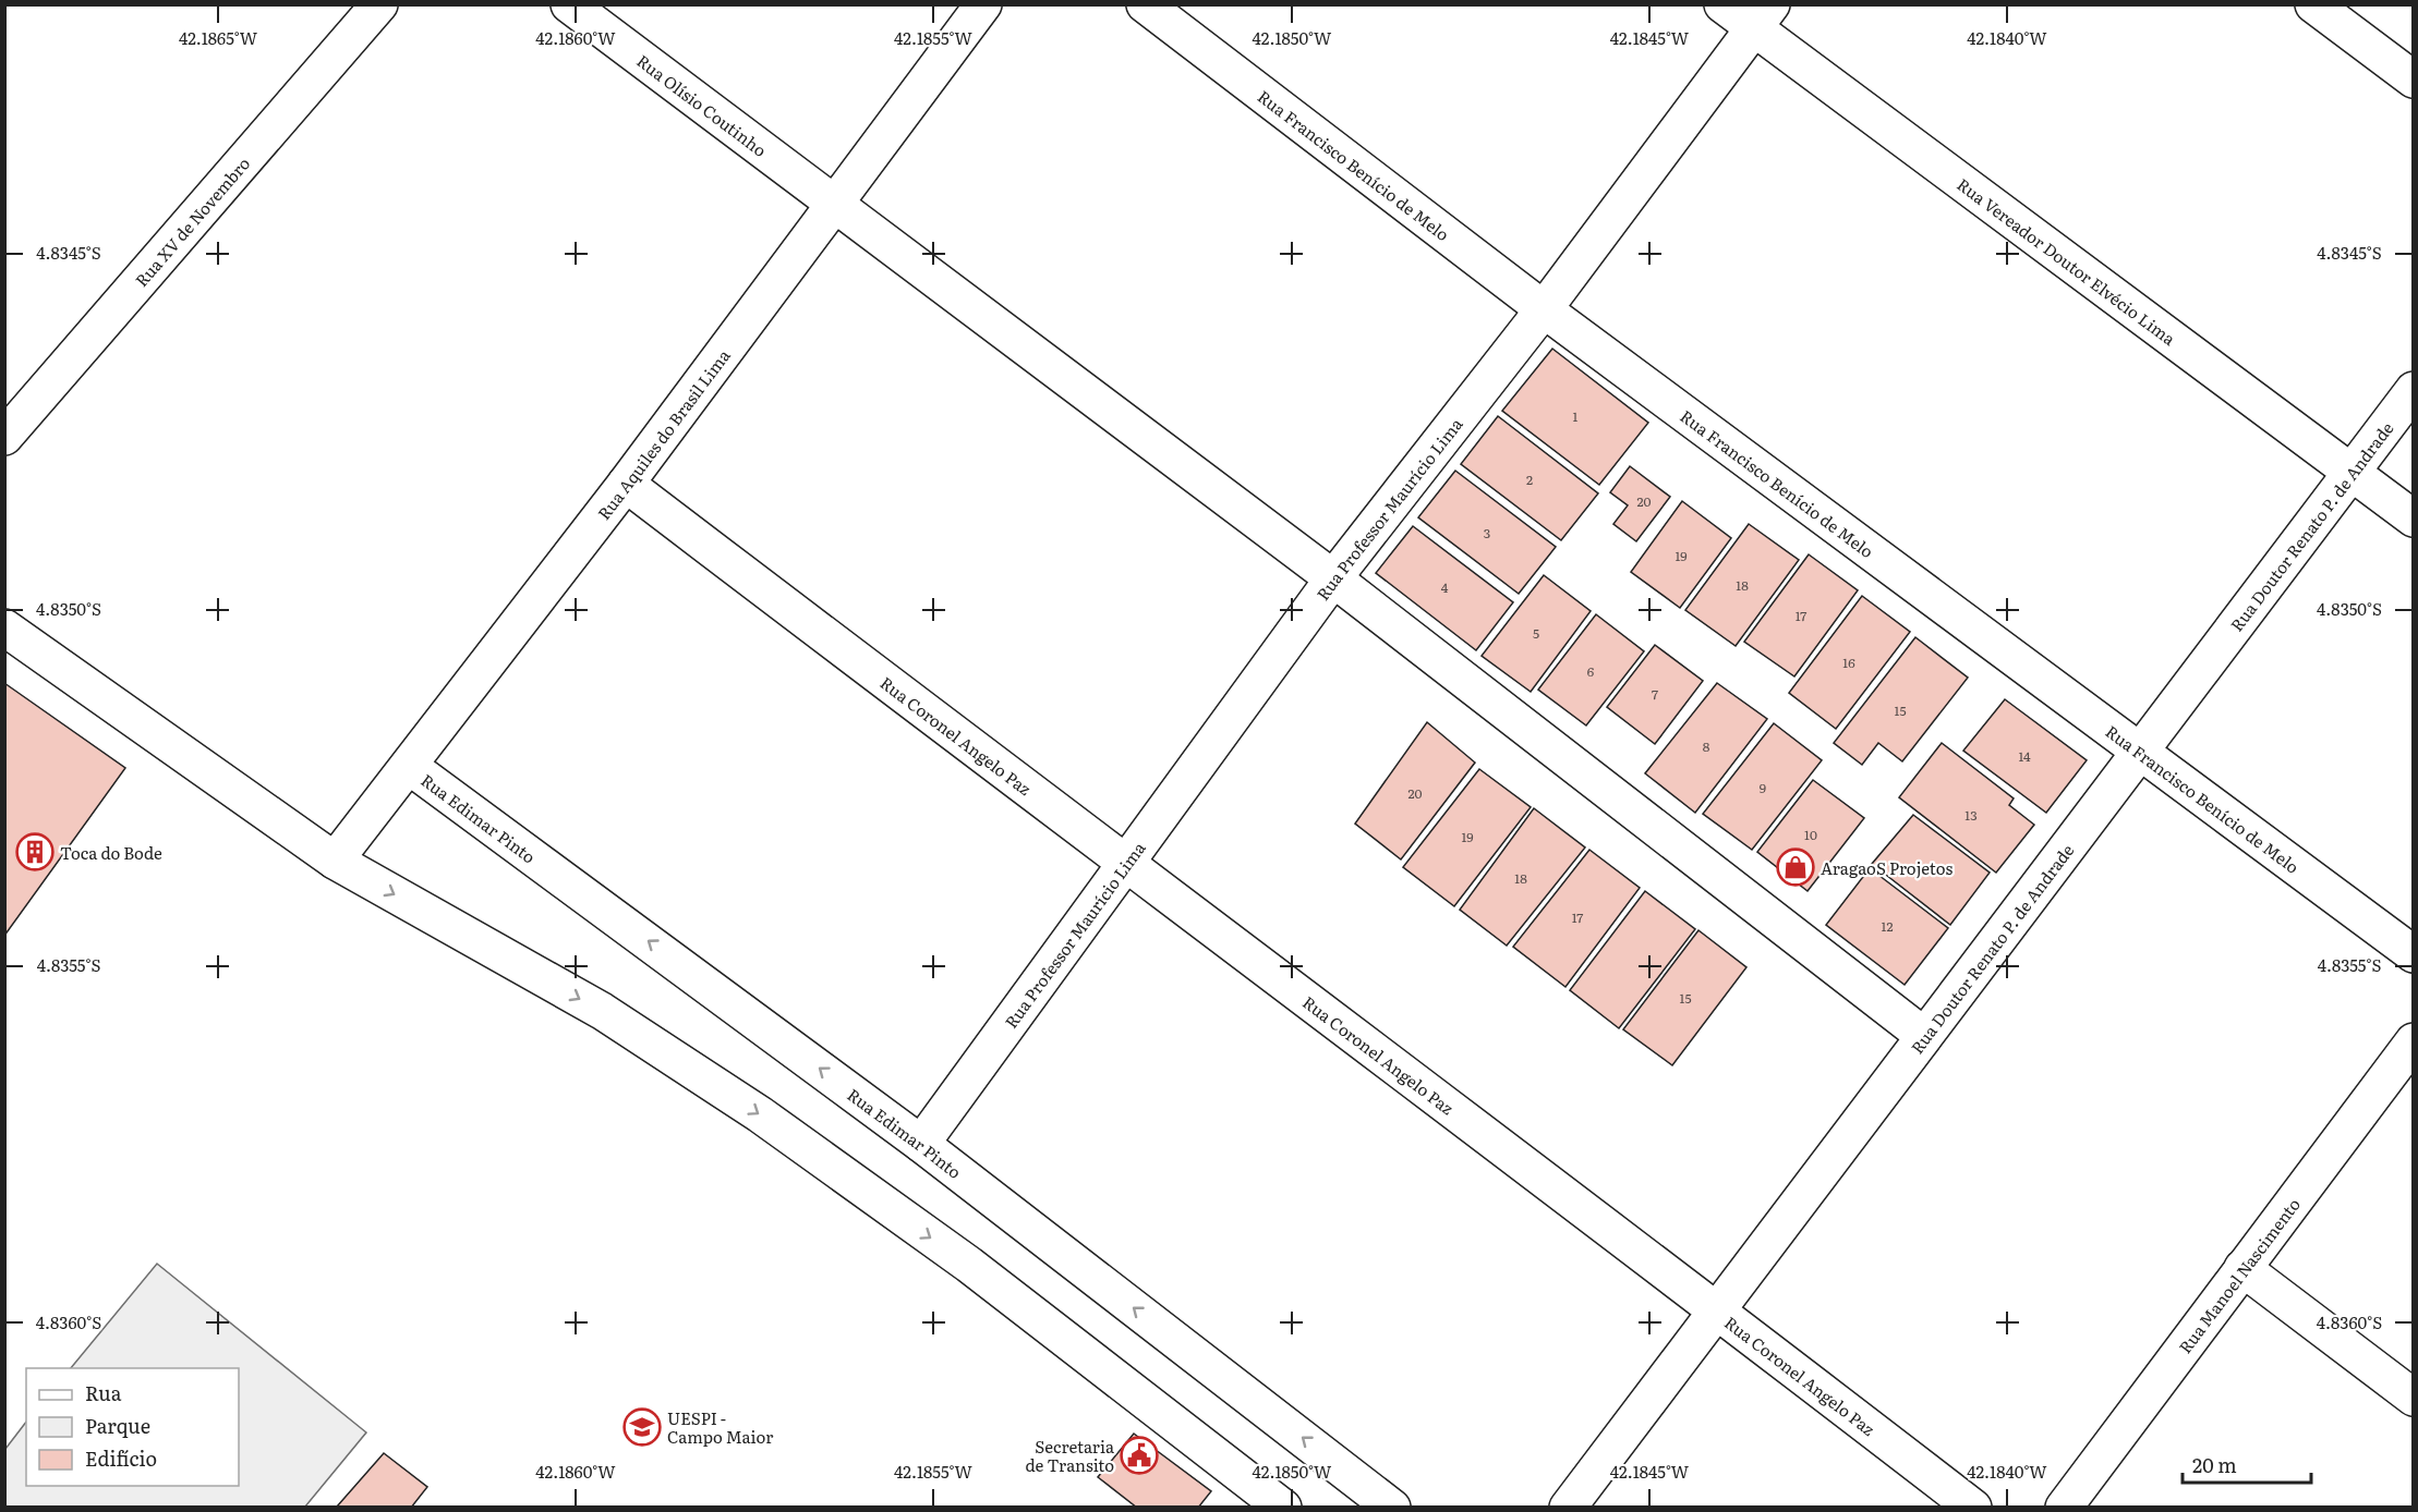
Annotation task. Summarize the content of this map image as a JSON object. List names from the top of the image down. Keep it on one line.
{"streets":{"street":["Rua Olísio Coutinho","Rua Francisco Benício de Melo","Rua XV de Novembro","Rua Vereador Doutor Elvécio Lima","Rua Aquiles do Brasil Lima","Rua Professor Maurício Lima","Rua Doutor Renato P. de Andrade","Rua Coronel Angelo Paz","Rua Edimar Pinto","Rua Manoel Nascimento"]},"crossings":[["Rua Olísio Coutinho","Rua Aquiles do Brasil Lima"],["Rua Olísio Coutinho","Rua Professor Maurício Lima"],["Rua Olísio Coutinho","Rua Doutor Renato P. de Andrade"],["Rua Francisco Benício de Melo","Rua Professor Maurício Lima"],["Rua Francisco Benício de Melo","Rua Doutor Renato P. de Andrade"],["Rua Vereador Doutor Elvécio Lima","Rua Professor Maurício Lima"],["Rua Vereador Doutor Elvécio Lima","Rua Doutor Renato P. de Andrade"],["Rua Aquiles do Brasil Lima","Rua Coronel Angelo Paz"],["Rua Aquiles do Brasil Lima","Rua Edimar Pinto"],["Rua Professor Maurício Lima","Rua Coronel Angelo Paz"],["Rua Professor Maurício Lima","Rua Edimar Pinto"],["Rua Doutor Renato P. de Andrade","Rua Coronel Angelo Paz"]],"places":{"building":["Toca do Bode"],"shop":["AragaoS Projetos"],"school or university":["UESPI - Campo Maior"],"public building":["Secretaria de Transito"]},"house_numbers":["1","2","20","3","19","18","4","17","5","16","6","7","15","8","14","9","20","13","10","19","18","17","12","15"],"legend":["Rua","Parque","Edifício"],"scale_bar":"20 m","coordinates":["42.1865°W","42.1860°W","42.1855°W","42.1850°W","42.1845°W","42.1840°W","4.8345°S","4.8350°S","4.8355°S","4.8360°S"]}
